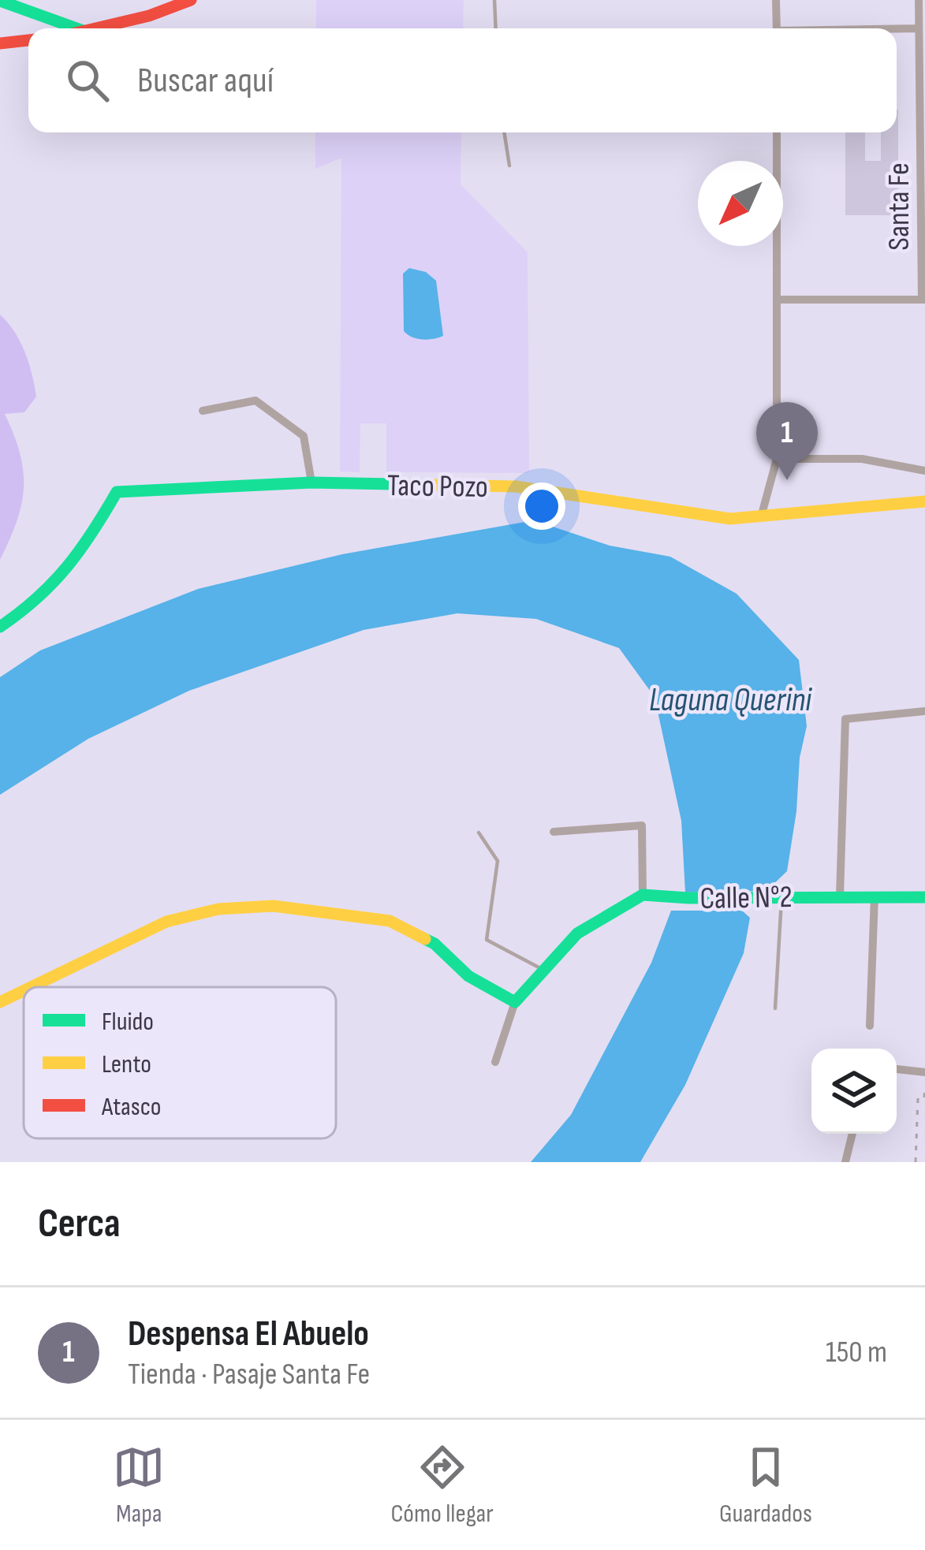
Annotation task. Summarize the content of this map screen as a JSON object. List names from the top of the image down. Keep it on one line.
{"streets":{"main road":["Taco Pozo","Calle N°2"],"street":["Santa Fe"]},"water":["Laguna Querini"],"legend":["Fluido","Lento","Atasco"],"north":"bottom left","page":{"search":"Buscar aquí","pins":"1","heading":"Cerca","list":[{"mark":"1","name":"Despensa El Abuelo","note":"Tienda · Pasaje Santa Fe","value":"150 m"}],"nav":["Mapa","Cómo llegar","Guardados"]}}
